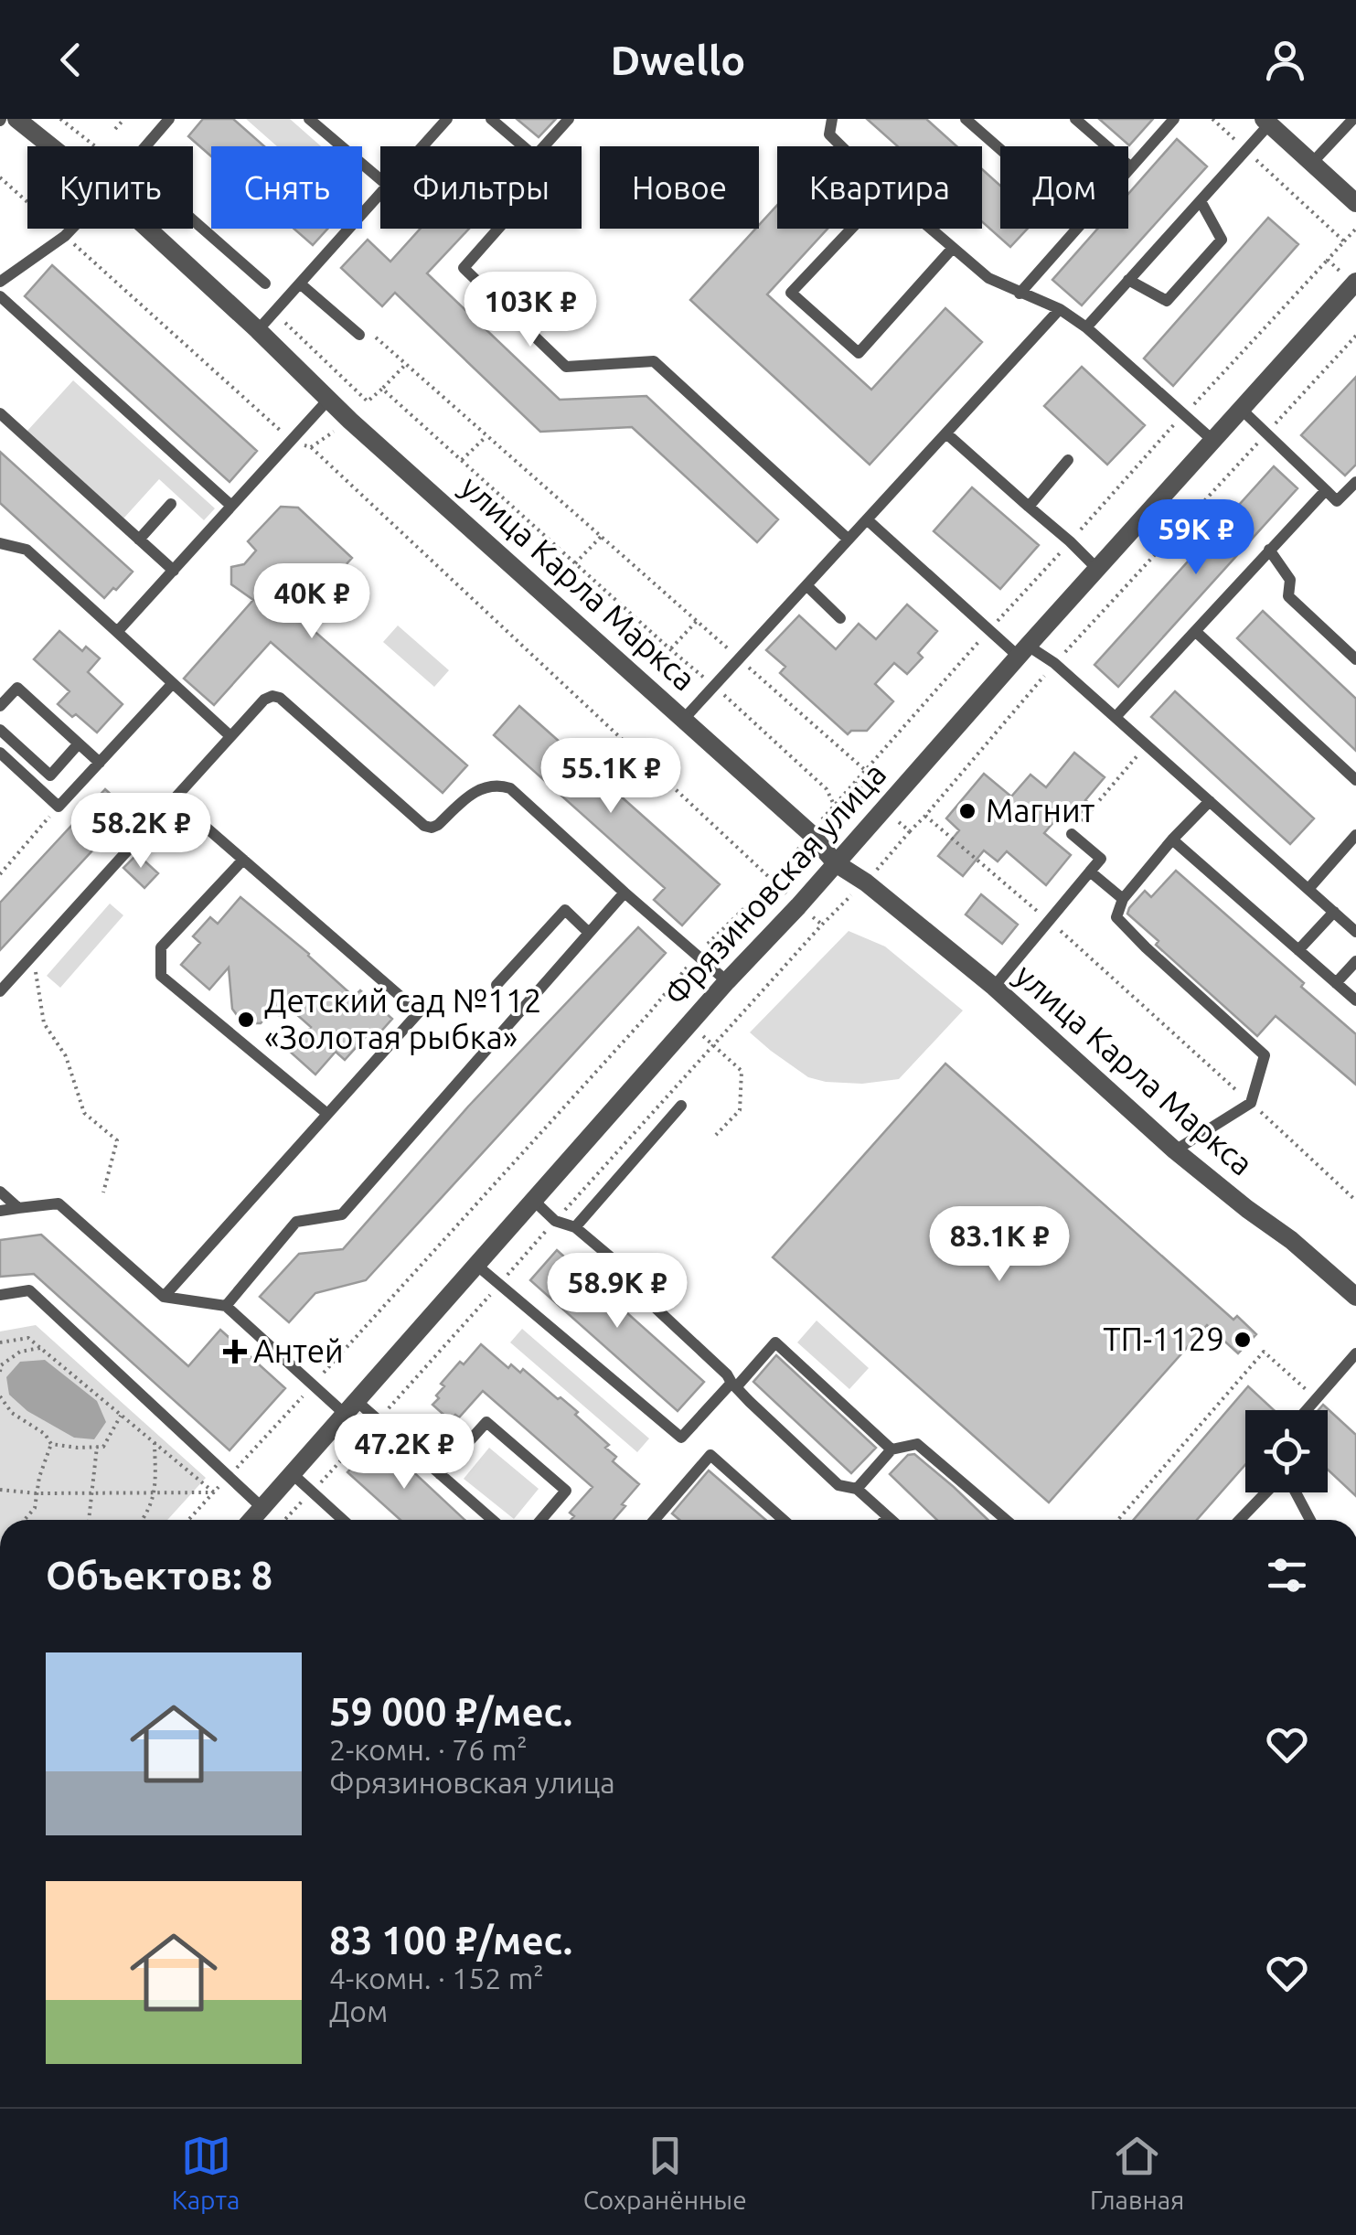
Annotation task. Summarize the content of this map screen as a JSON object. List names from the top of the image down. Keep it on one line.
{"streets":{"street":["улица Карла Маркса","Фрязиновская улица"]},"crossings":[["улица Карла Маркса","Фрязиновская улица"]],"places":{"other":["Магнит","Детский сад №112 «Золотая рыбка»","ТП-1129"],"health":["Антей"]},"page":{"header":"Dwello","chip":["Купить","Снять","Фильтры","Новое","Квартира","Дом"],"price":["103K ₽","59K ₽","40K ₽","55.1K ₽","58.2K ₽","83.1K ₽","58.9K ₽","47.2K ₽"],"heading":"Объектов: 8","list":[{"name":"59 000 ₽/мес.","note":"2-комн. · 76 m² · Фрязиновская улица"},{"name":"83 100 ₽/мес.","note":"4-комн. · 152 m² · Дом"}],"tabs":["Карта","Сохранённые","Главная"]}}
